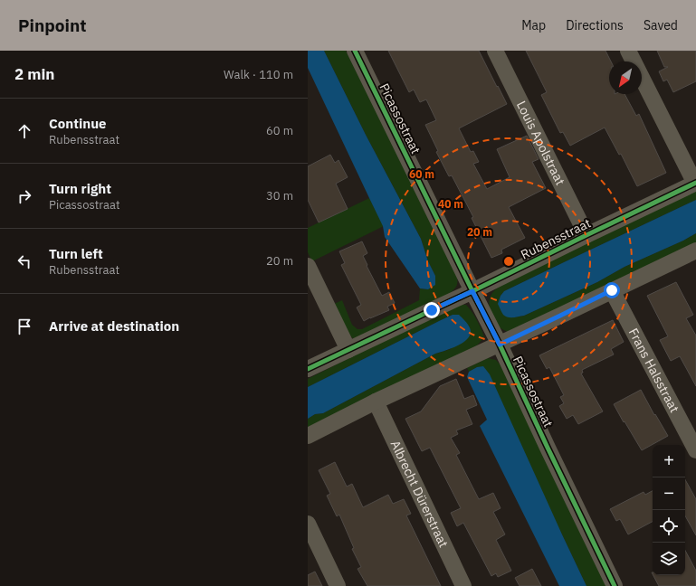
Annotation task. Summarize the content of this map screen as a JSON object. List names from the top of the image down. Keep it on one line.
{"streets":{"street":["Picassostraat","Louis Apolstraat","Rubensstraat","Frans Halsstraat","Albrecht Dürerstraat"]},"crossings":[["Picassostraat","Rubensstraat"],["Louis Apolstraat","Rubensstraat"]],"north":"bottom left","page":{"header":"Pinpoint","nav":["Map","Directions","Saved"],"heading":["2 min","Walk · 110 m"],"list":[["Continue","Rubensstraat","60 m"],["Turn right","Picassostraat","30 m"],["Turn left","Rubensstraat","20 m"],"Arrive at destination"],"map_buttons":["+","−"]},"rings":["60 m","40 m","20 m"]}
